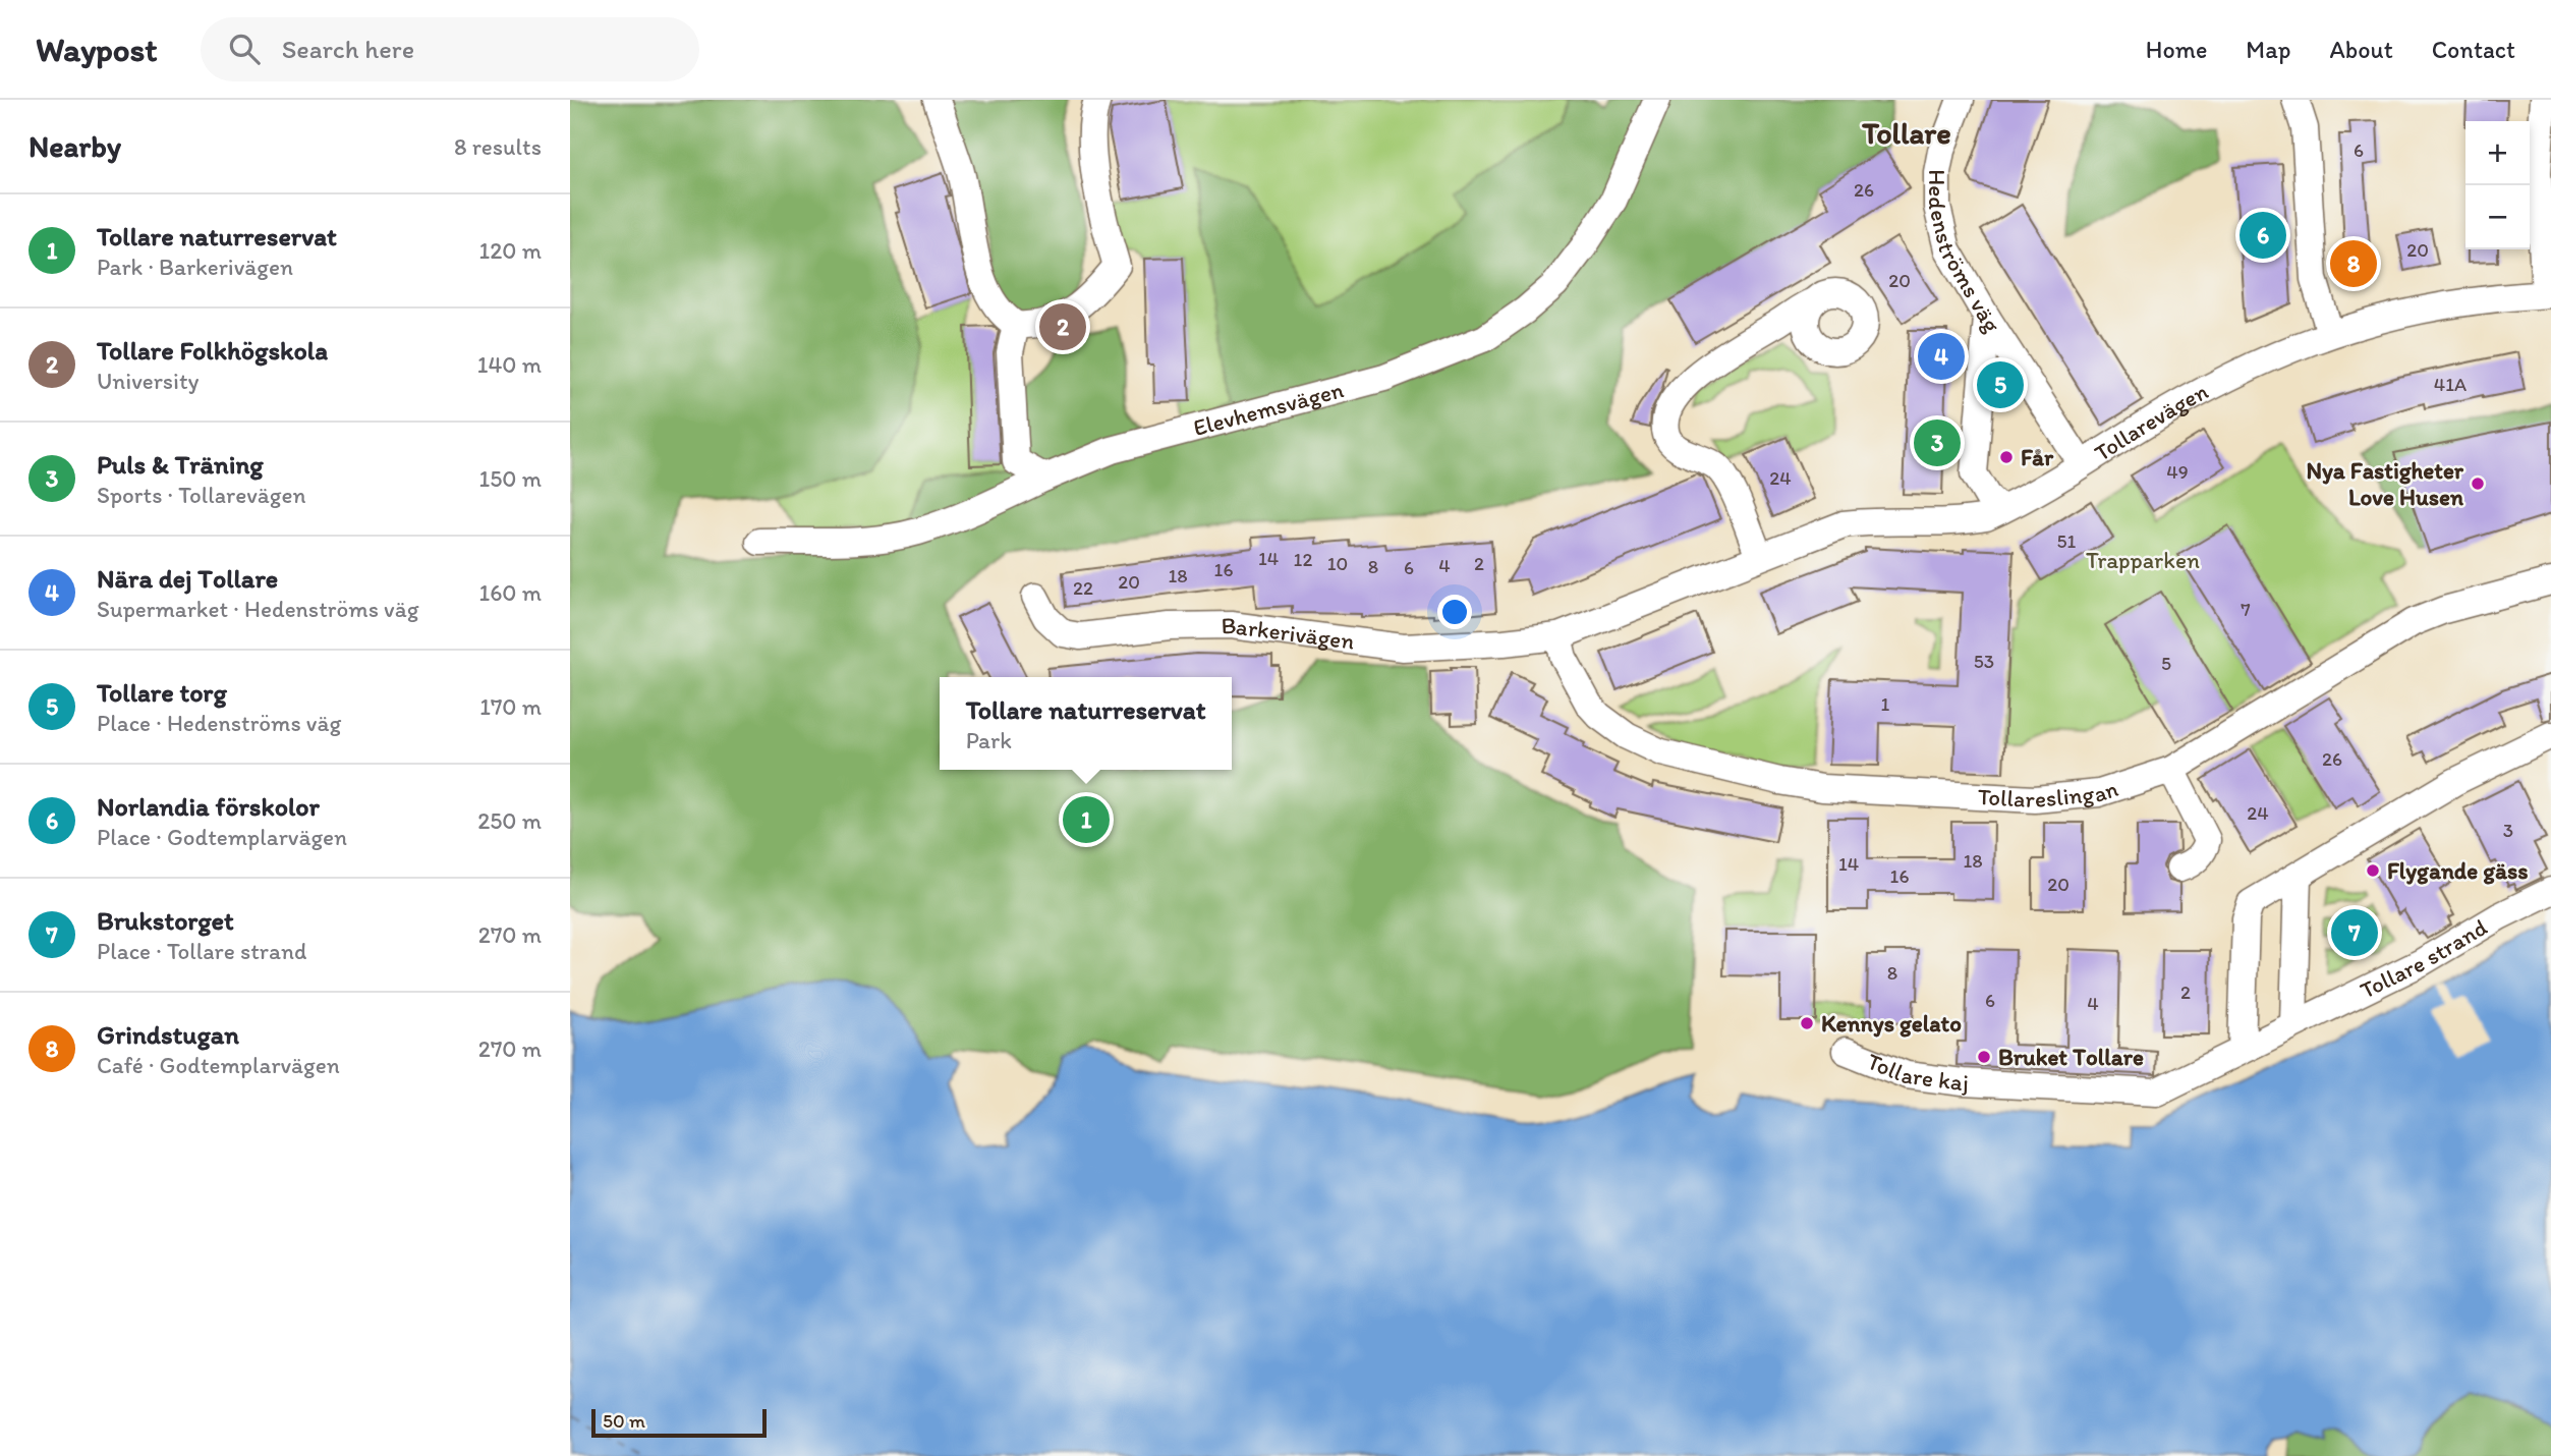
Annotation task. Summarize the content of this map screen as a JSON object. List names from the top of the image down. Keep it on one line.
{"streets":{"street":["Hedenströms väg","Elevhemsvägen","Tollarevägen","Barkerivägen","Tollareslingan","Tollare strand","Tollare kaj"]},"crossings":[["Hedenströms väg","Tollarevägen"],["Tollarevägen","Barkerivägen"],["Tollarevägen","Tollareslingan"],["Barkerivägen","Tollareslingan"],["Tollare strand","Tollare kaj"]],"districts":["Tollare"],"parks":["Trapparken"],"places":["Får","Nya Fastigheter Love Husen","Flygande gäss","Kennys gelato","Bruket Tollare"],"house_numbers":["6","26","20","20","41A","49","24","51","14","12","10","2","4","8","6","16","18","20","22","7","53","5","1","26","24","3","18","14","16","20","8","2","6","4"],"scale_bar":"50 m","page":{"header":"Waypost","search":"Search here","nav":["Home","Map","About","Contact"],"heading":["Nearby","8 results"],"map_buttons":["+","−"],"list":[{"mark":"1","name":"Tollare naturreservat","note":"Park · Barkerivägen","value":"120 m"},{"mark":"2","name":"Tollare Folkhögskola","note":"University","value":"140 m"},{"mark":"3","name":"Puls & Träning","note":"Sports · Tollarevägen","value":"150 m"},{"mark":"4","name":"Nära dej Tollare","note":"Supermarket · Hedenströms väg","value":"160 m"},{"mark":"5","name":"Tollare torg","note":"Place · Hedenströms väg","value":"170 m"},{"mark":"6","name":"Norlandia förskolor","note":"Place · Godtemplarvägen","value":"250 m"},{"mark":"7","name":"Brukstorget","note":"Place · Tollare strand","value":"270 m"},{"mark":"8","name":"Grindstugan","note":"Café · Godtemplarvägen","value":"270 m"}],"pins":["6","8","2","4","5","3","1","7"],"popup":["Tollare naturreservat","Park"],"scale":"50 m"}}
